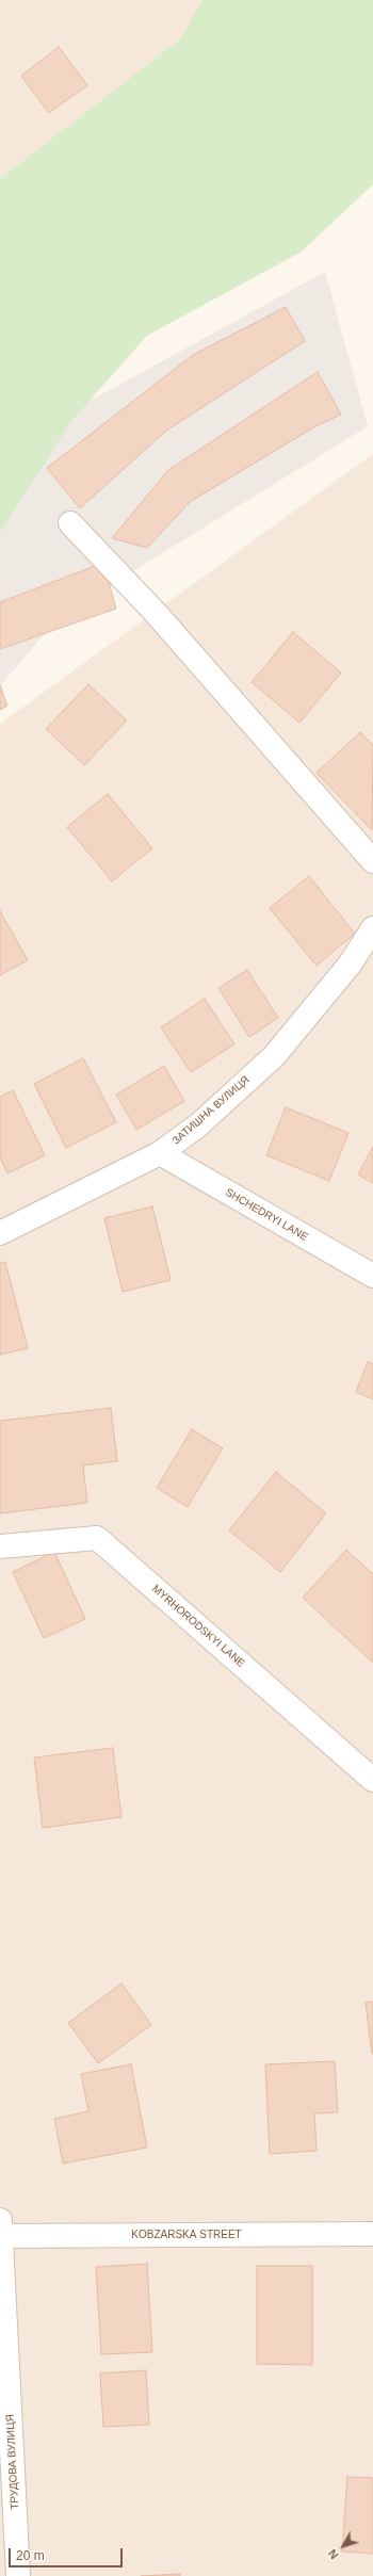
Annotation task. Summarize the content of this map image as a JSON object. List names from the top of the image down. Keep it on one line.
{"streets":{"street":["ЗАТИШНА ВУЛИЦЯ","SHCHEDRYI LANE","MYRHORODSKYI LANE","KOBZARSKA STREET","ТРУДОВА ВУЛИЦЯ"]},"crossings":[["ЗАТИШНА ВУЛИЦЯ","SHCHEDRYI LANE"],["KOBZARSKA STREET","ТРУДОВА ВУЛИЦЯ"]],"scale_bar":"20 m","north":"bottom left"}
